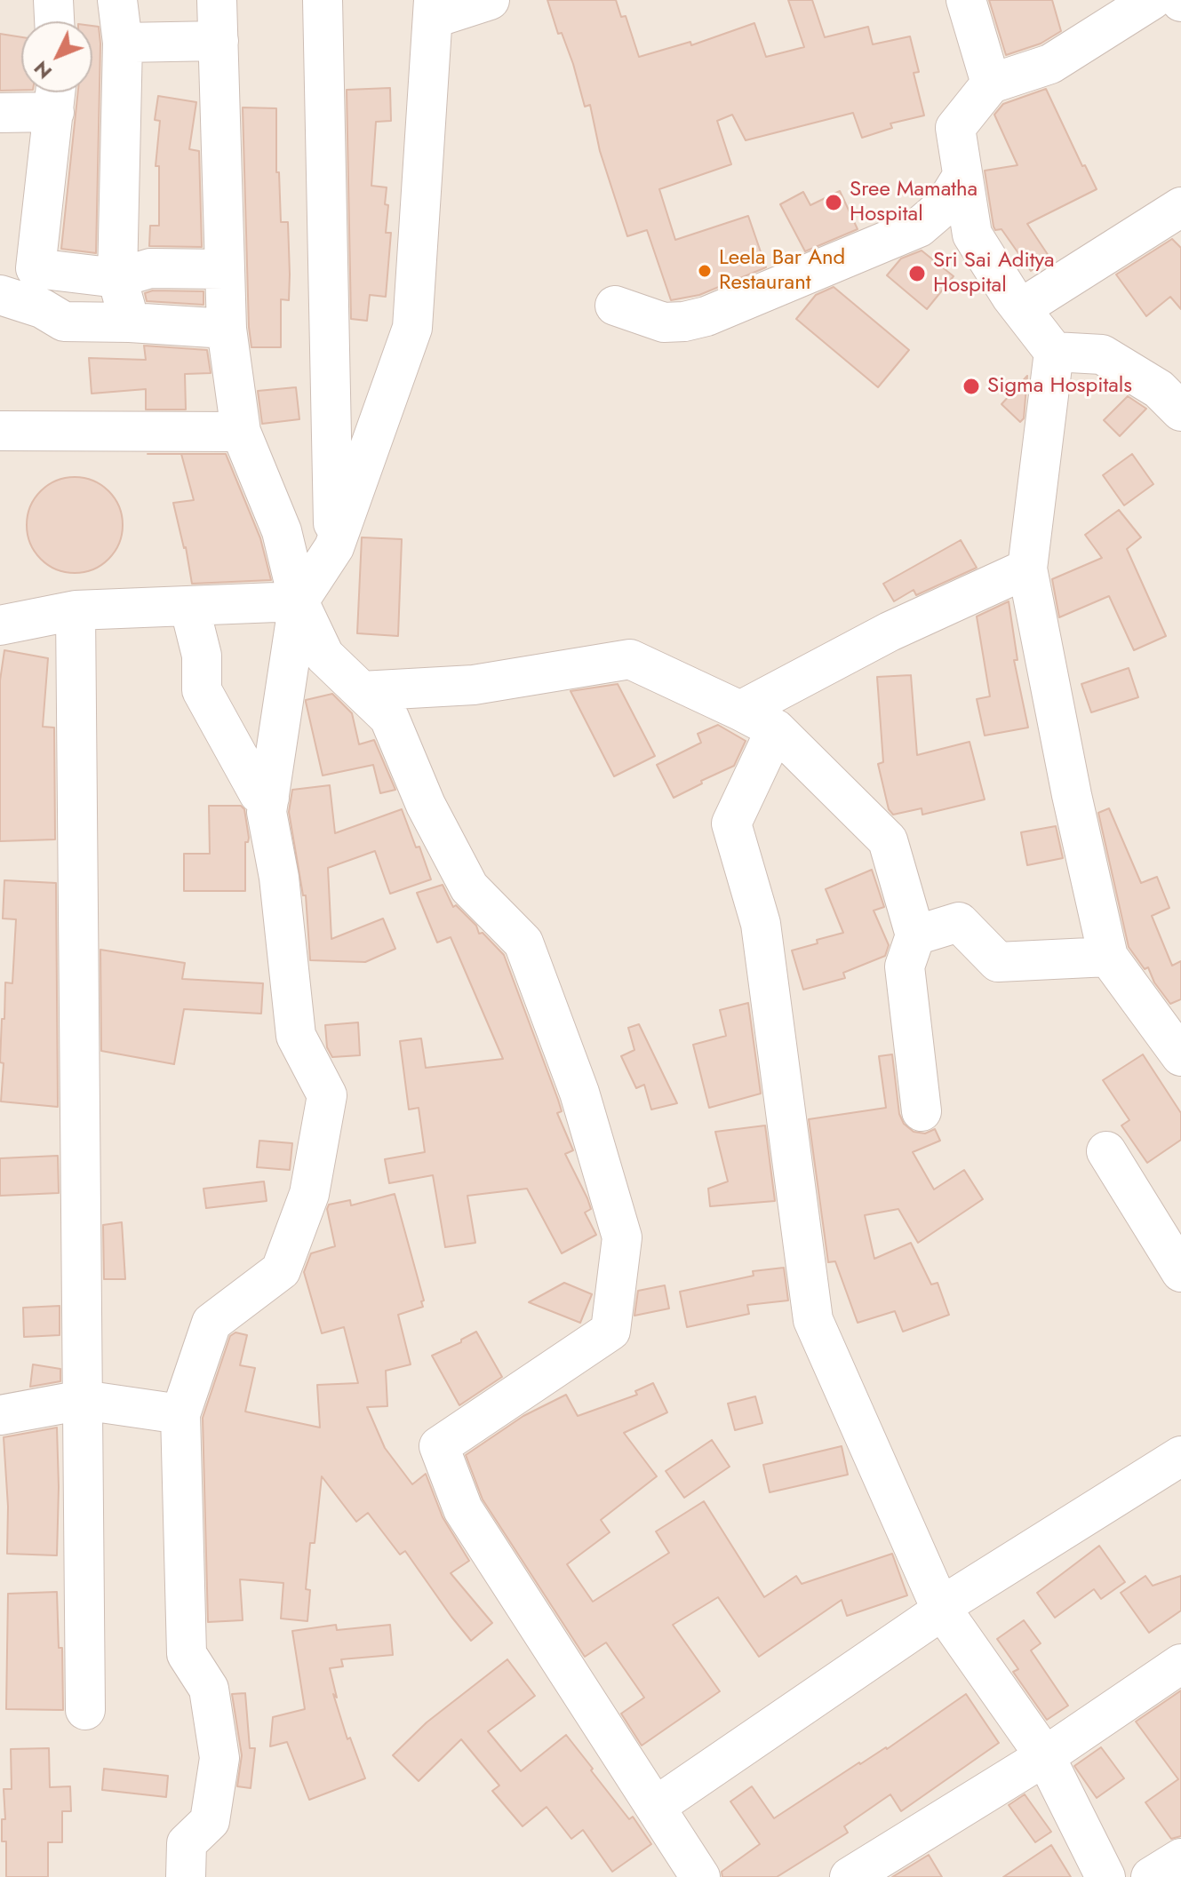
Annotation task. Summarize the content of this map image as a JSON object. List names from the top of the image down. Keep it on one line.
{"places":["Sree Mamatha Hospital","Leela Bar And Restaurant","Sri Sai Aditya Hospital","Sigma Hospitals"],"north":"bottom left"}
